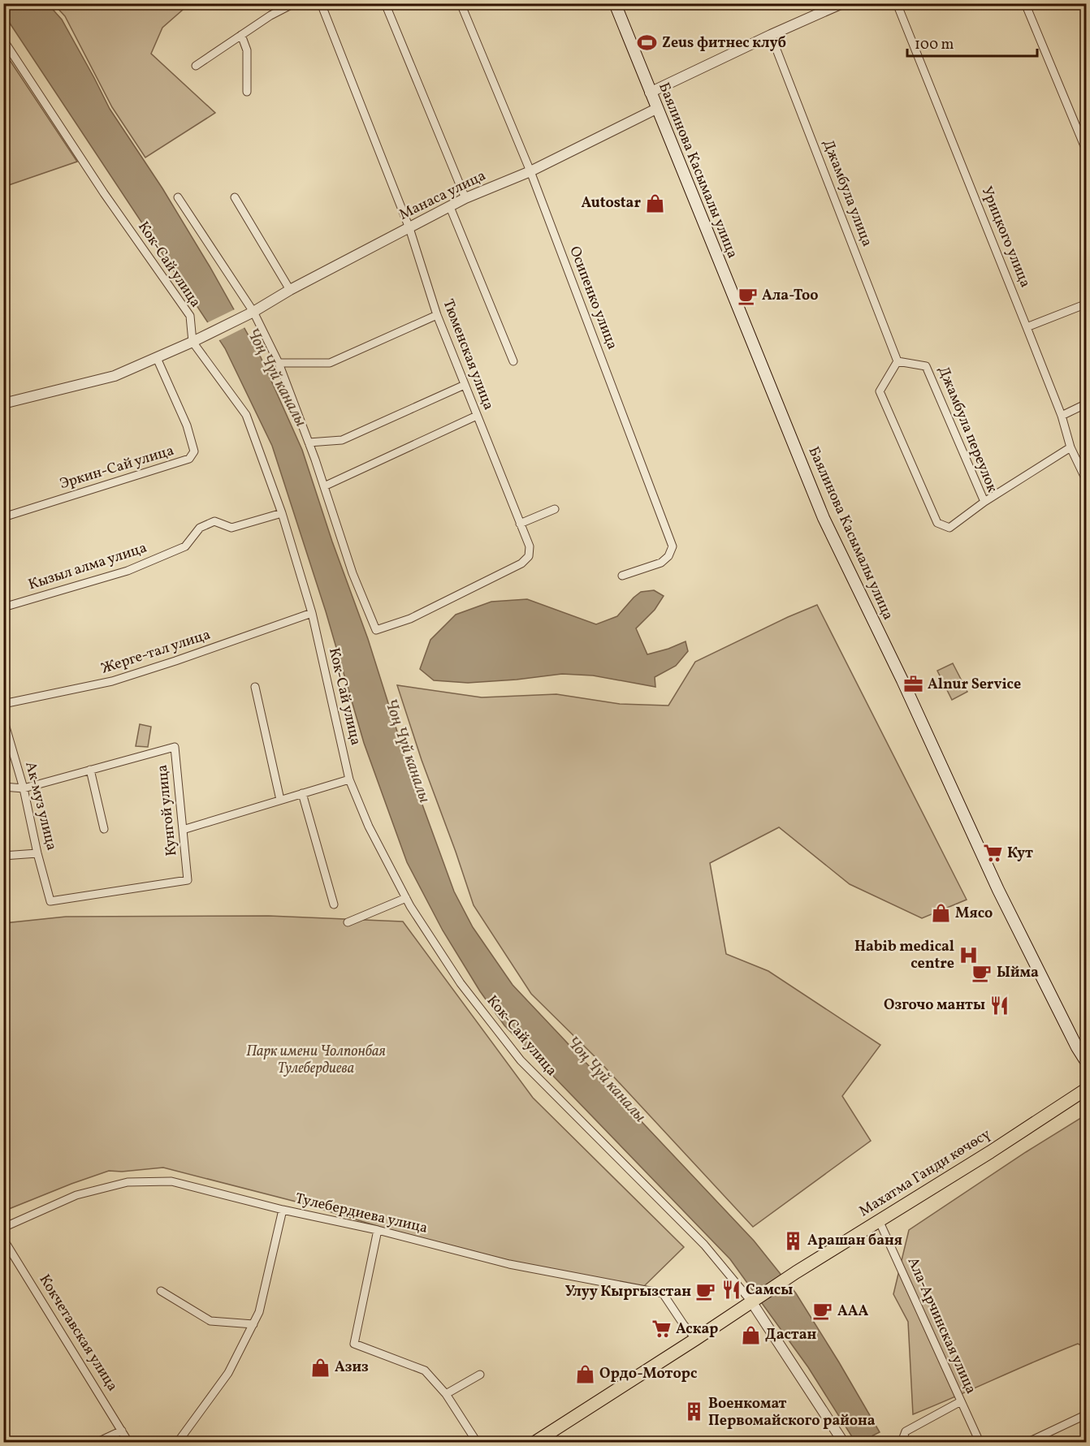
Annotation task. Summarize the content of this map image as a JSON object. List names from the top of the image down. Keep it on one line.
{"streets":{"main road":["Баялинова Касымалы улица","Махатма Ганди көчөсү"],"street":["Джамбула улица","Манаса улица","Урицкого улица","Кок-Сай улица","Осипенко улица","Тюменская улица","Джамбула переулок","Эркин-Сай улица","Кызыл алма улица","Жерге-тал улица","Ак-муз улица","Кунгой улица","Тулебердиева улица","Ала-Арчинская улица","Кокчетавская улица"]},"crossings":[["Баялинова Касымалы улица","Манаса улица"],["Джамбула улица","Джамбула переулок"],["Манаса улица","Кок-Сай улица"],["Манаса улица","Осипенко улица"],["Манаса улица","Тюменская улица"],["Кок-Сай улица","Кызыл алма улица"],["Кок-Сай улица","Жерге-тал улица"],["Кок-Сай улица","Махатма Ганди көчөсү"],["Ак-муз улица","Кунгой улица"],["Махатма Ганди көчөсү","Тулебердиева улица"],["Махатма Ганди көчөсү","Ала-Арчинская улица"]],"water":["Чоң Чүй каналы"],"parks":["Парк имени Чолпонбая Тулебердиева"],"places":{"sports":["Zeus фитнес клуб"],"shop":["Autostar","Мясо","Дастан","Азиз","Ордо-Моторс"],"cafe":["Ала-Тоо","Ыйма","Улуу Кыргызстан","ААА"],"office":["Alnur Service"],"supermarket":["Кут","Аскар"],"hospital":["Habib medical centre"],"restaurant":["Озгочо манты","Самсы"],"building":["Арашан баня","Военкомат Первомайского района"]},"scale_bar":"100 m"}
